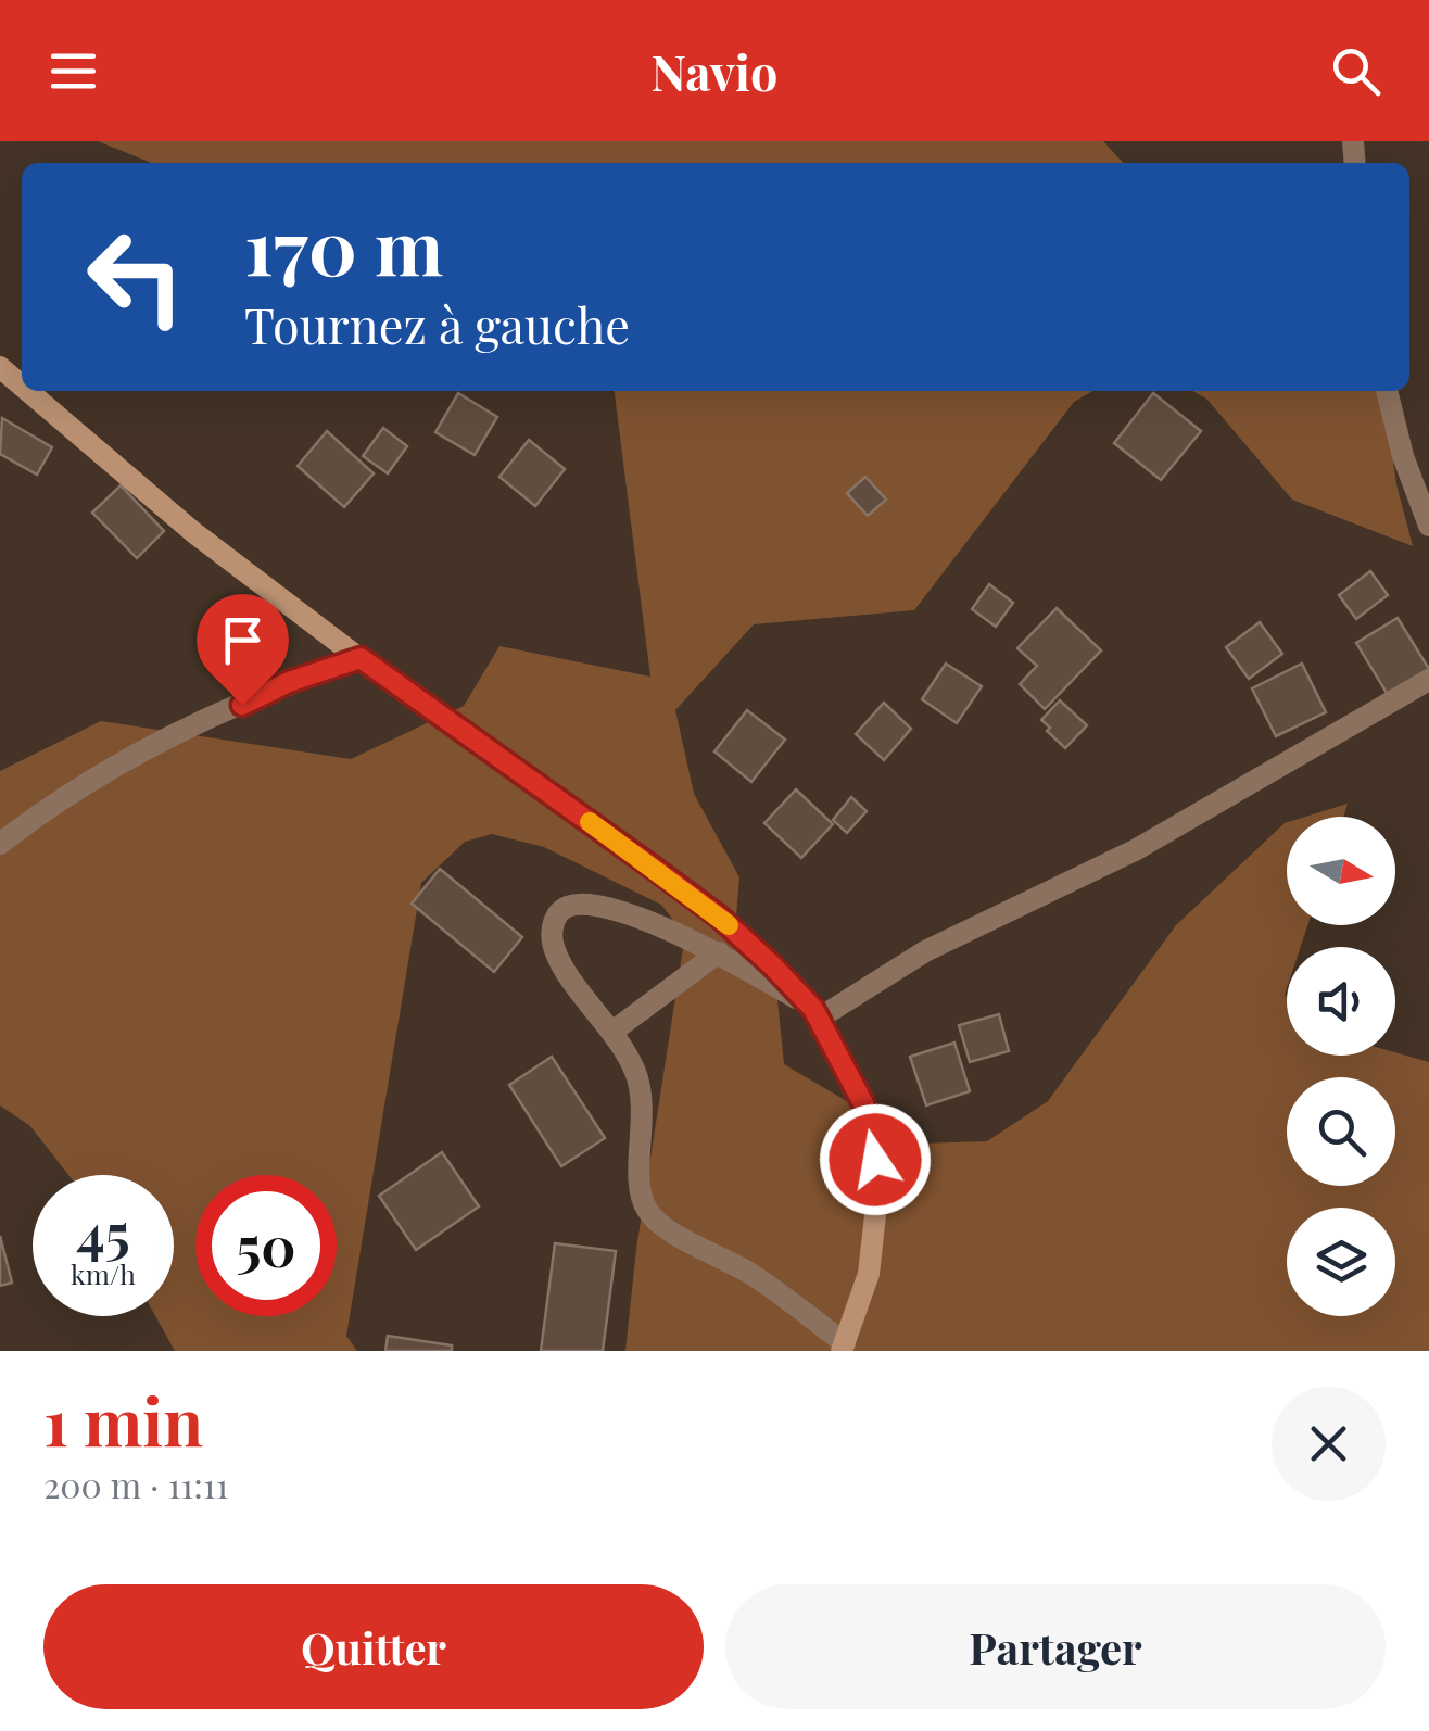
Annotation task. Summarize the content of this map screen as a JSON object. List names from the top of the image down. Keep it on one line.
{"north":"right","page":{"header":"Navio","turn":["170 m","Tournez à gauche"],"speed":"45 km/h","limit":"50","heading":["1 min","200 m · 11:11"],"buttons":["Quitter","Partager"]}}
